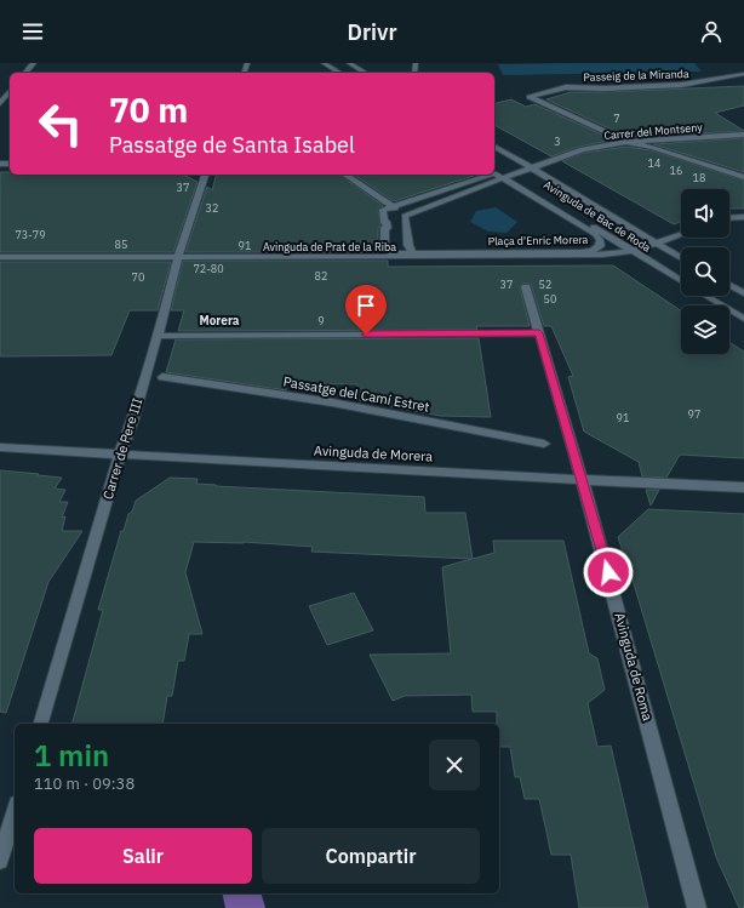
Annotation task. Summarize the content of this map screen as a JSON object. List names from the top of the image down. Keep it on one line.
{"streets":{"street":["Passeig de la Miranda","Carrer del Montseny","Avinguda de Bac de Roda","Plaça d'Enric Morera","Avinguda de Prat de la Riba","Passatge del Camí Estret","Carrer de Pere III","Avinguda de Morera","Avinguda de Roma"]},"crossings":[["Passeig de la Miranda","Carrer del Montseny"],["Carrer del Montseny","Avinguda de Bac de Roda"],["Carrer del Montseny","Plaça d'Enric Morera"],["Avinguda de Bac de Roda","Plaça d'Enric Morera"],["Avinguda de Bac de Roda","Avinguda de Prat de la Riba"],["Plaça d'Enric Morera","Avinguda de Prat de la Riba"],["Avinguda de Prat de la Riba","Carrer de Pere III"],["Carrer de Pere III","Avinguda de Morera"],["Avinguda de Morera","Avinguda de Roma"]],"districts":["Morera"],"house_numbers":["7","3","14","16","18","37","32","73-79","85","91","72-80","82","70","37","52","50","9","97","91"],"page":{"header":"Drivr","turn":["70 m","Passatge de Santa Isabel"],"heading":["1 min","110 m · 09:38"],"buttons":["Salir","Compartir"]}}
